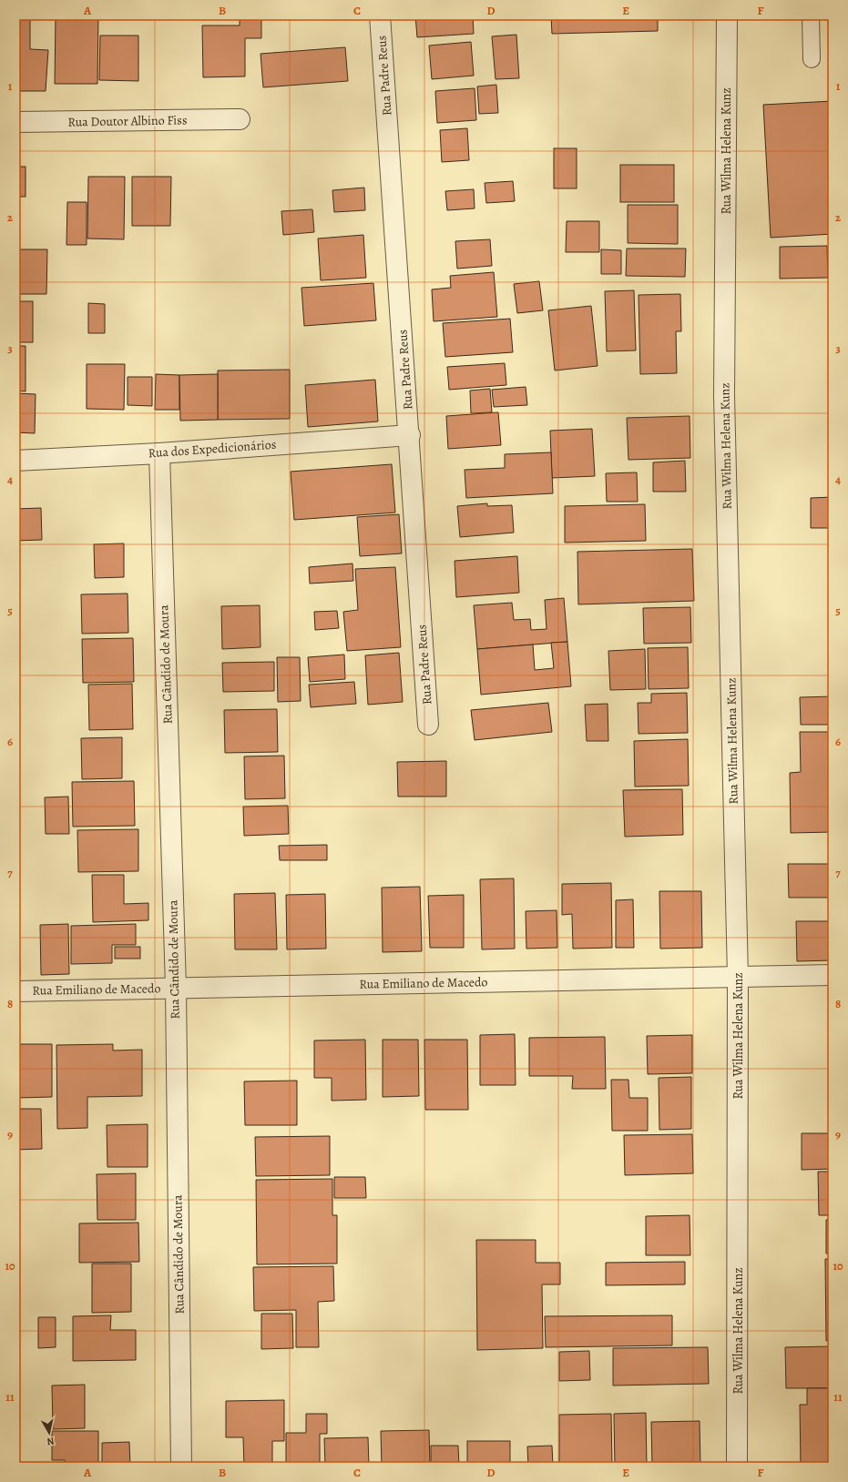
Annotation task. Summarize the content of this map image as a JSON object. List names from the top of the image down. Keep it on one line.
{"streets":{"street":["Rua Padre Reus","Rua Doutor Albino Fiss","Rua Wilma Helena Kunz","Rua dos Expedicionários","Rua Cândido de Moura","Rua Emiliano de Macedo"]},"crossings":[["Rua Padre Reus","Rua dos Expedicionários"],["Rua Wilma Helena Kunz","Rua Emiliano de Macedo"],["Rua dos Expedicionários","Rua Cândido de Moura"],["Rua Cândido de Moura","Rua Emiliano de Macedo"]],"north":"bottom","grid":{"columns":["A","B","C","D","E","F"],"rows":["1","2","3","4","5","6","7","8","9","10","11"]}}
